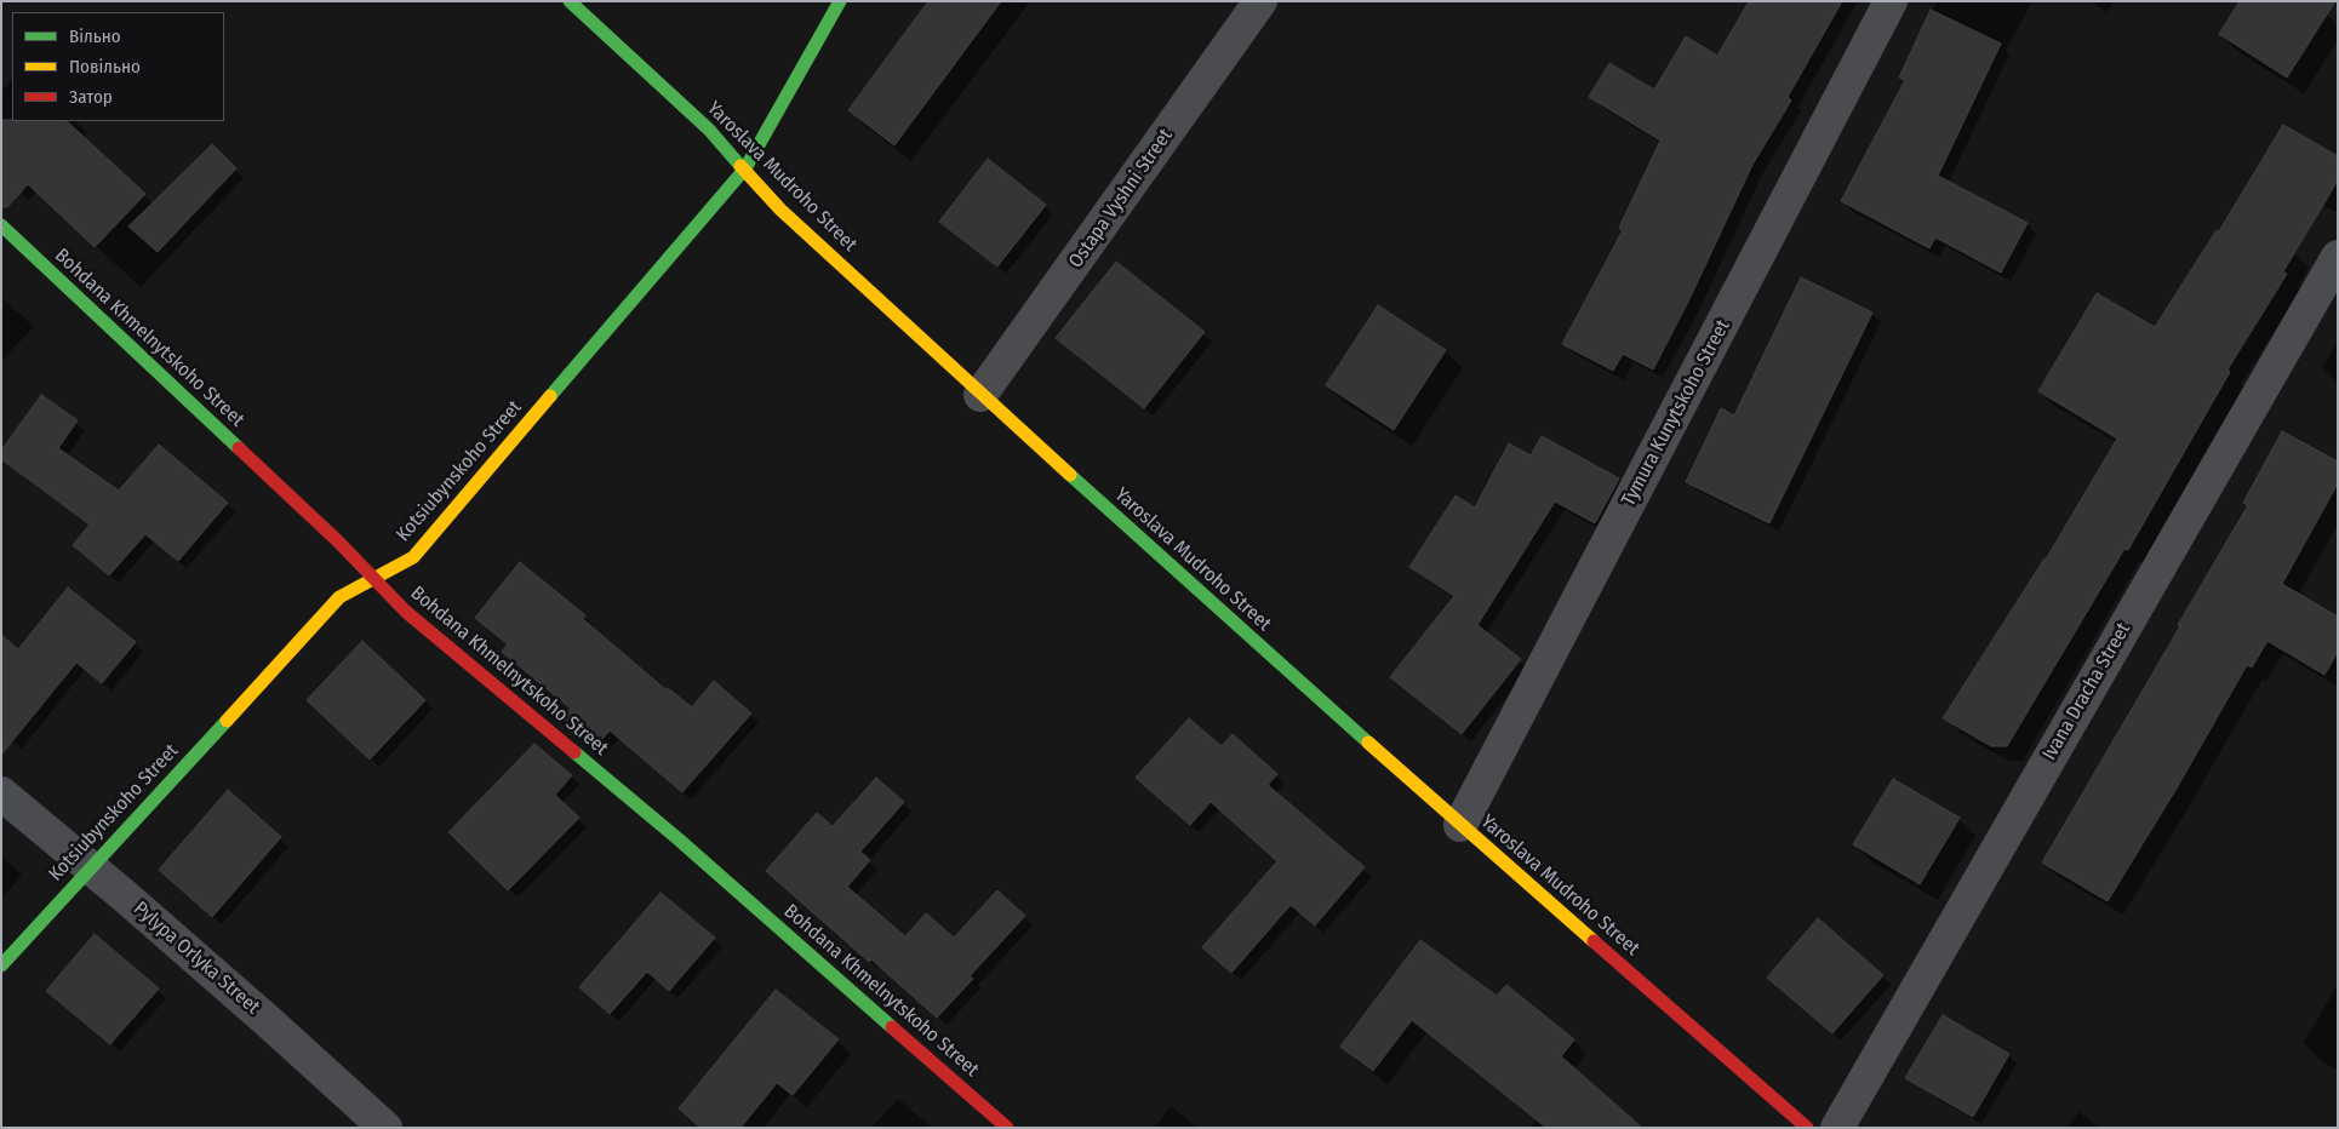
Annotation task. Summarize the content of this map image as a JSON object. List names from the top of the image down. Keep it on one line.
{"streets":{"street":["Yaroslava Mudroho Street","Ostapa Vyshni Street","Bohdana Khmelnytskoho Street","Tymura Kunytskoho Street","Kotsiubynskoho Street","Ivana Dracha Street","Pylypa Orlyka Street"]},"crossings":[["Yaroslava Mudroho Street","Ostapa Vyshni Street"],["Yaroslava Mudroho Street","Tymura Kunytskoho Street"],["Yaroslava Mudroho Street","Kotsiubynskoho Street"],["Bohdana Khmelnytskoho Street","Kotsiubynskoho Street"],["Kotsiubynskoho Street","Pylypa Orlyka Street"]],"legend":["Вільно","Повільно","Затор"]}
